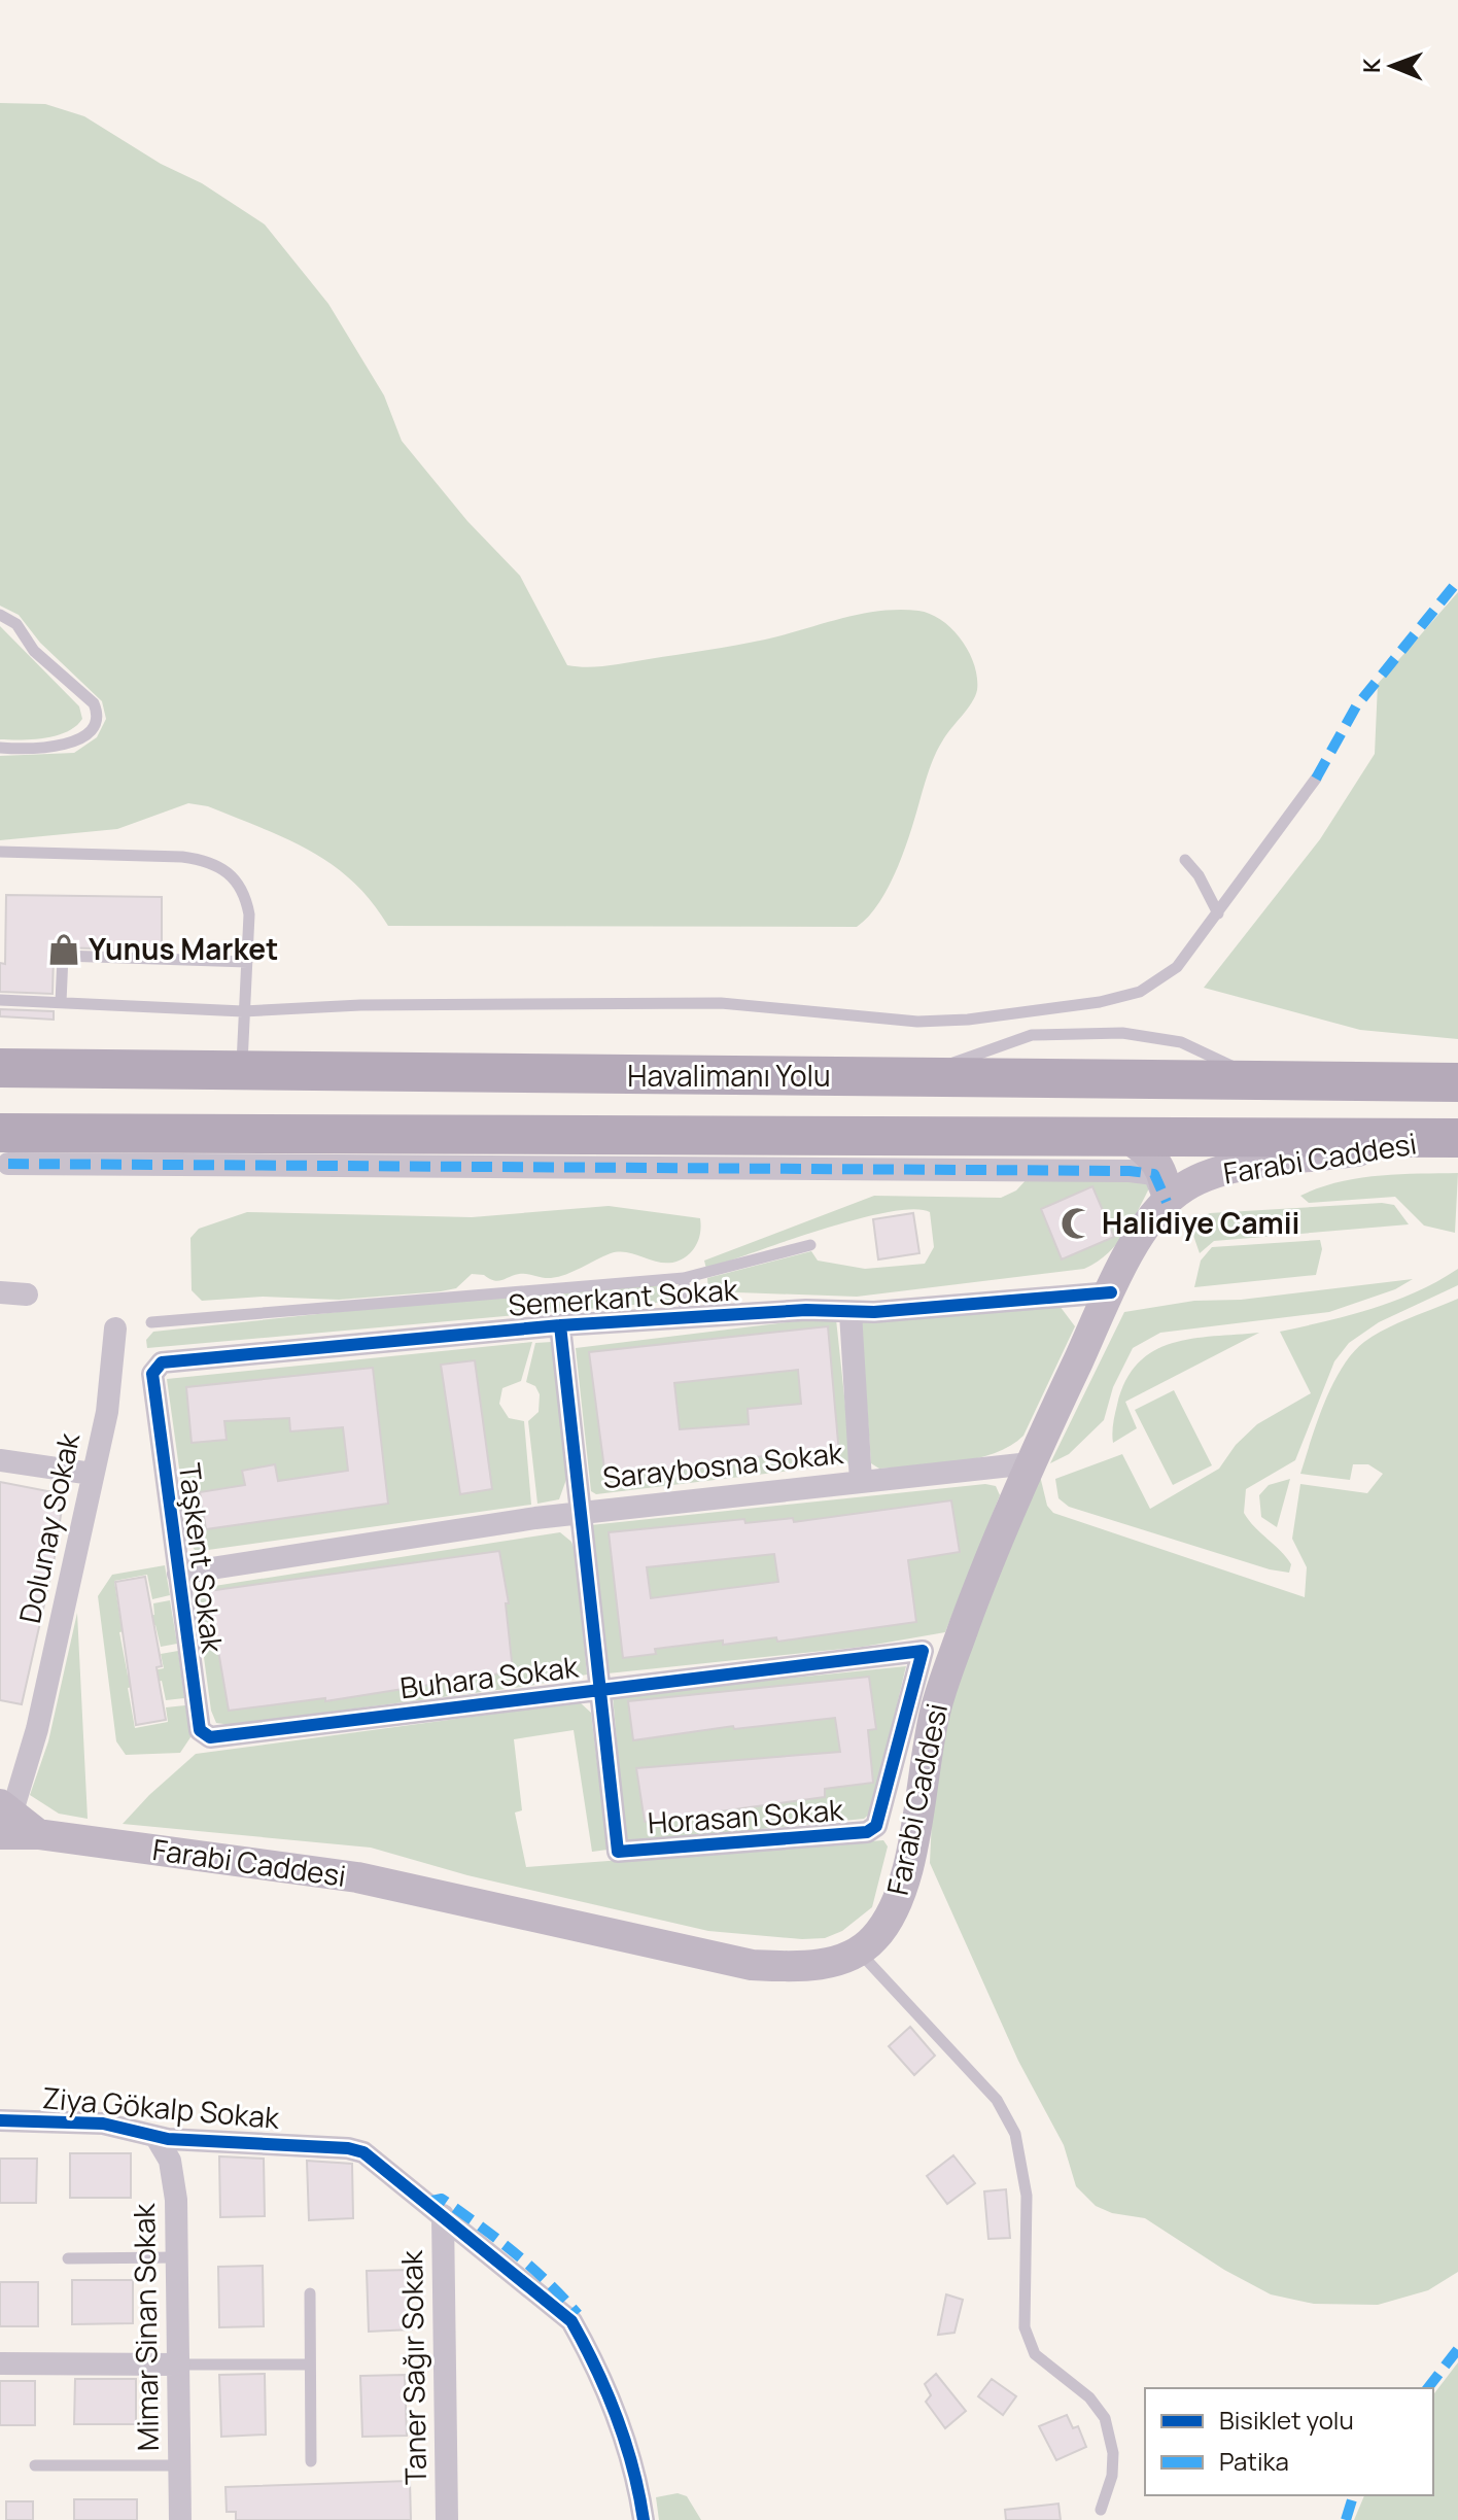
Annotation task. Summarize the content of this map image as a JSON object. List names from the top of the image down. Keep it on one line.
{"streets":{"highway":["Havalimanı Yolu"],"street":["Farabi Caddesi","Semerkant Sokak","Saraybosna Sokak","Dolunay Sokak","Taşkent Sokak","Buhara Sokak","Horasan Sokak","Ziya Gökalp Sokak","Mimar Sinan Sokak","Taner Sağır Sokak"]},"crossings":[["Havalimanı Yolu","Farabi Caddesi"],["Farabi Caddesi","Semerkant Sokak"],["Farabi Caddesi","Saraybosna Sokak"],["Farabi Caddesi","Dolunay Sokak"],["Semerkant Sokak","Taşkent Sokak"],["Semerkant Sokak","Horasan Sokak"],["Saraybosna Sokak","Taşkent Sokak"],["Saraybosna Sokak","Horasan Sokak"],["Taşkent Sokak","Buhara Sokak"],["Buhara Sokak","Horasan Sokak"],["Ziya Gökalp Sokak","Mimar Sinan Sokak"],["Ziya Gökalp Sokak","Taner Sağır Sokak"]],"places":{"shop":["Yunus Market"],"mosque":["Halidiye Camii"]},"legend":["Bisiklet yolu","Patika"],"north":"left"}
